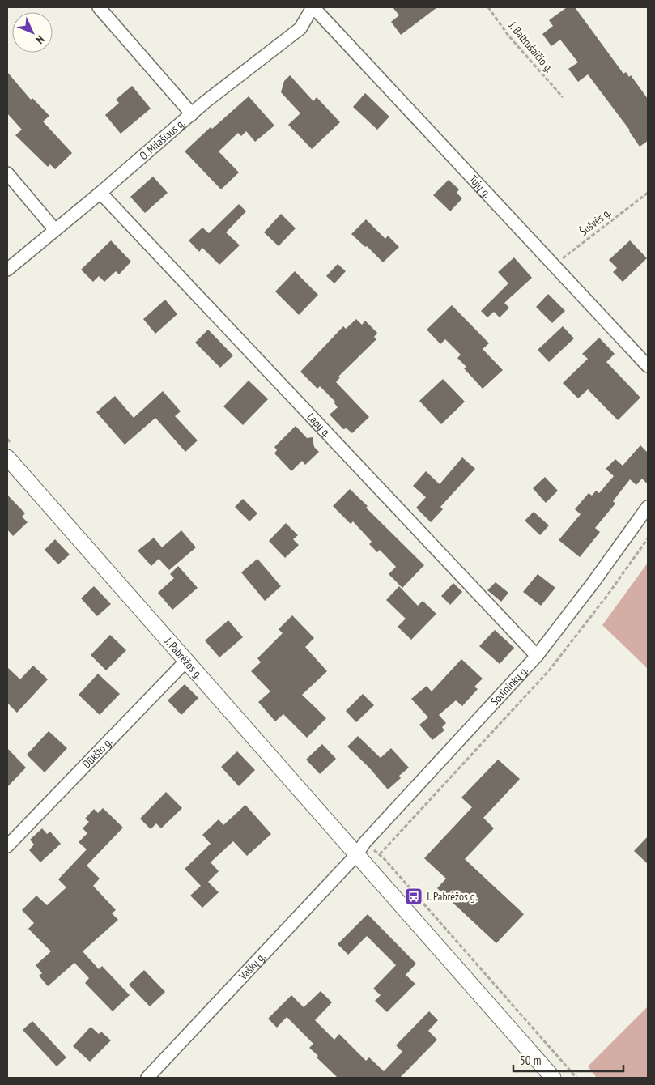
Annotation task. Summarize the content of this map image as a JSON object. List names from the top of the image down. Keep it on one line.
{"streets":{"street":["O. Milašiaus g.","Tujų g.","Lapų g.","J. Pabrėžos g.","Sodininkų g.","Dūkšto g.","Vaškų g."],"path":["J. Baltrušaičio g.","Šušvės g."]},"crossings":[["O. Milašiaus g.","Tujų g."],["O. Milašiaus g.","Lapų g."],["Tujų g.","Šušvės g."],["Lapų g.","Sodininkų g."],["J. Pabrėžos g.","Sodininkų g."],["J. Pabrėžos g.","Dūkšto g."],["J. Pabrėžos g.","Vaškų g."],["Sodininkų g.","Vaškų g."]],"places":{"bus stop":["J. Pabrėžos g."]},"scale_bar":"50 m","north":"bottom right"}
